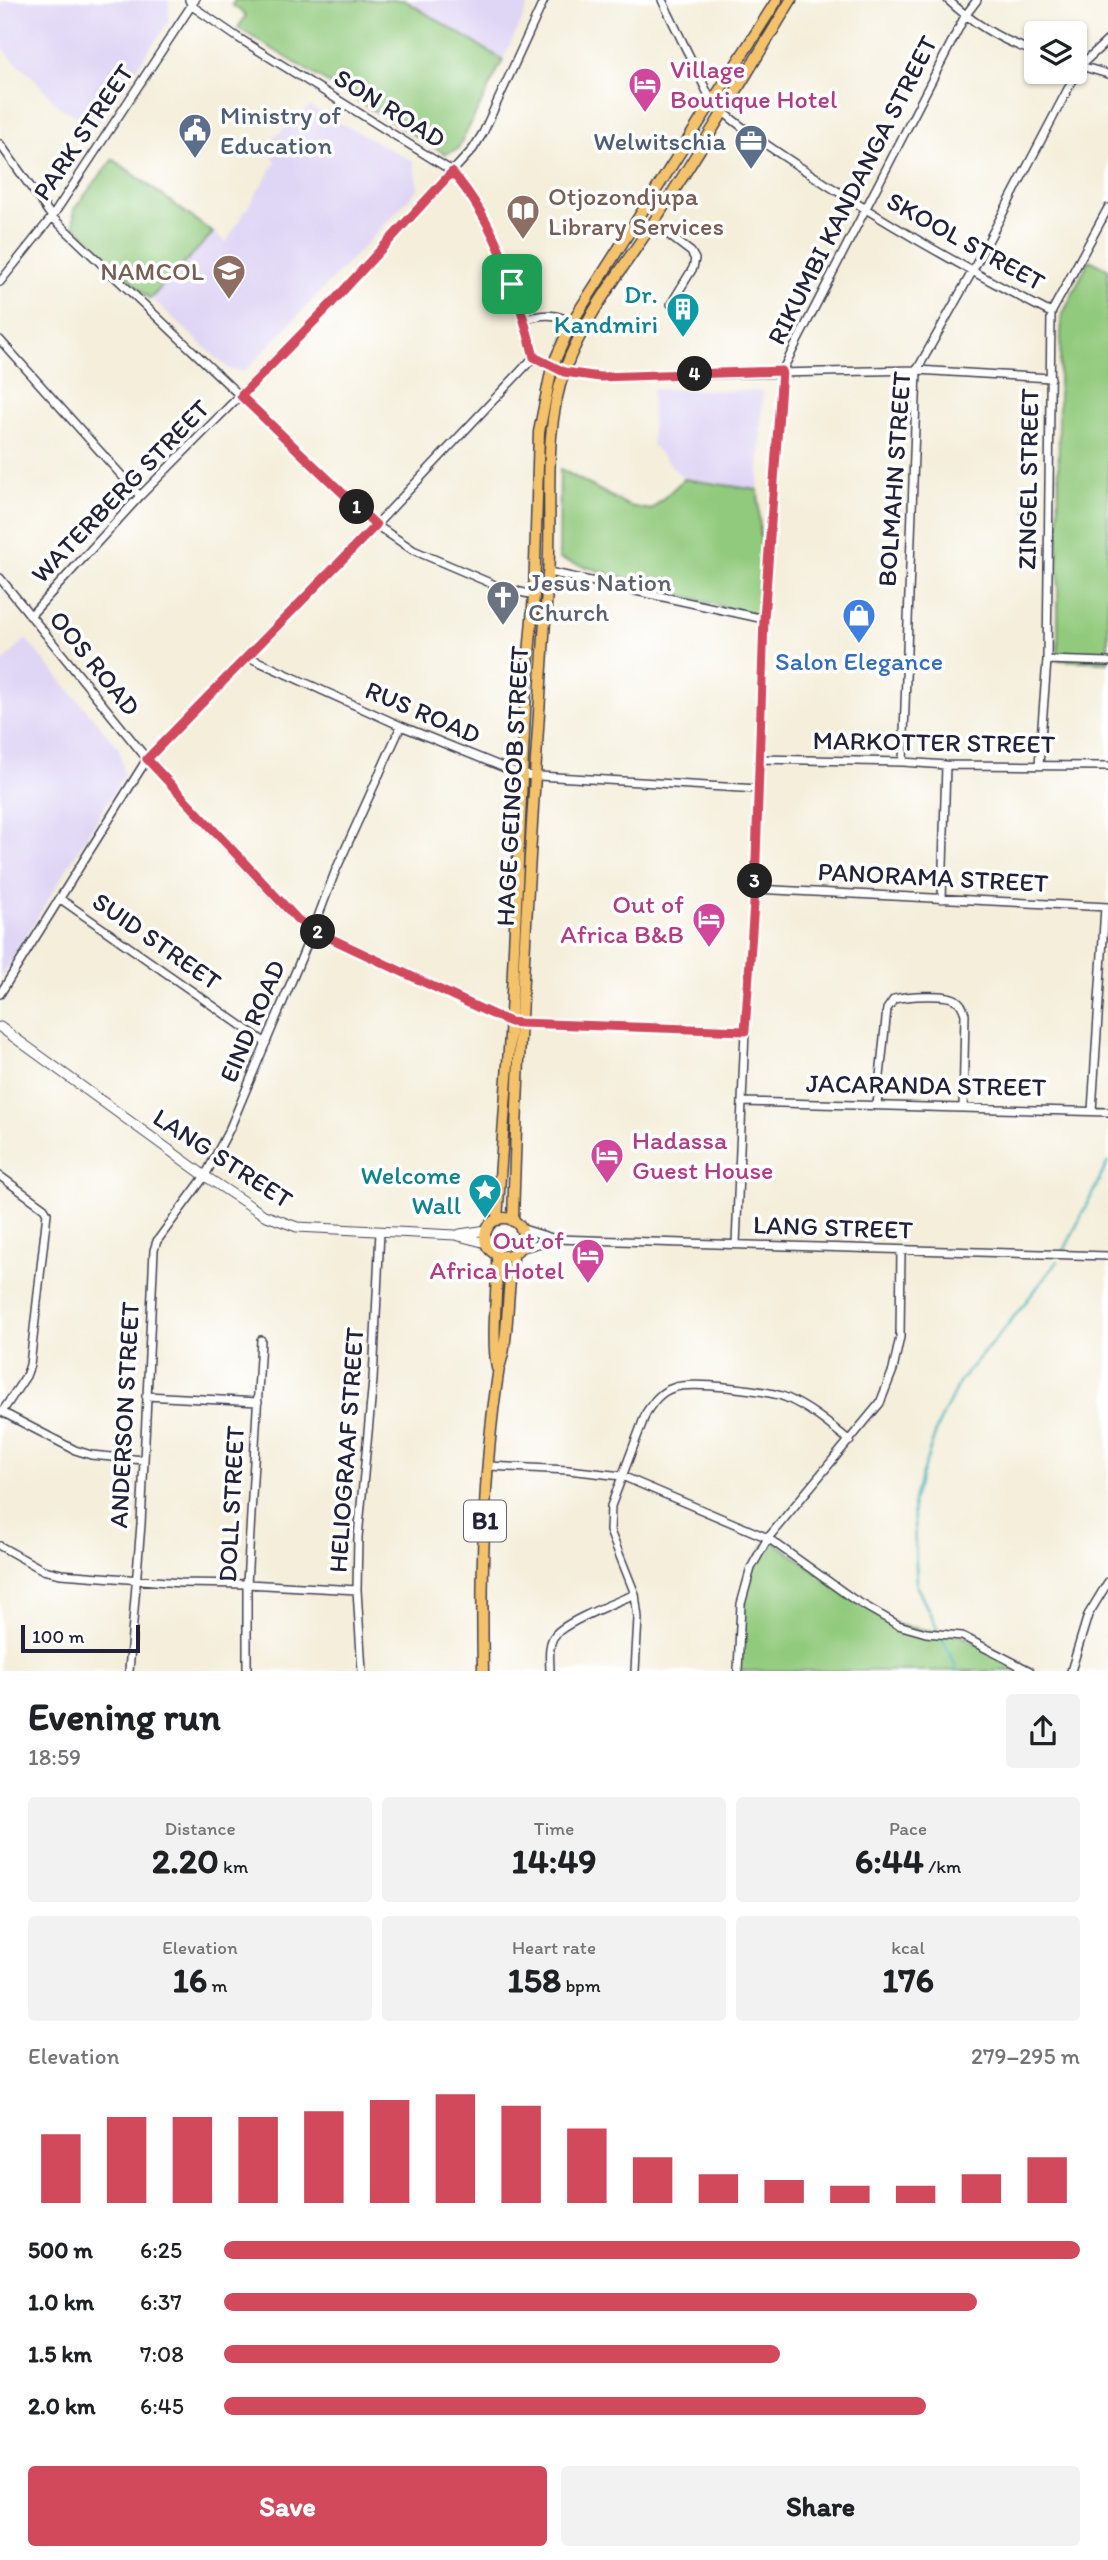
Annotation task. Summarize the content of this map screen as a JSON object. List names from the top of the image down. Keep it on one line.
{"streets":{"highway":["HAGE GEINGOB STREET","B1"],"street":["SON ROAD","PARK STREET","RIKUMBI KANDANGA STREET","SKOOL STREET","BOLMAHN STREET","ZINGEL STREET","WATERBERG STREET","OOS ROAD","RUS ROAD","MARKOTTER STREET","PANORAMA STREET","SUID STREET","EIND ROAD","JACARANDA STREET","LANG STREET","ANDERSON STREET","HELIOGRAAF STREET","DOLL STREET"]},"crossings":[["SON ROAD","PARK STREET"],["SON ROAD","WATERBERG STREET"],["RIKUMBI KANDANGA STREET","SKOOL STREET"],["RIKUMBI KANDANGA STREET","OOS ROAD"],["RIKUMBI KANDANGA STREET","RUS ROAD"],["RIKUMBI KANDANGA STREET","MARKOTTER STREET"],["RIKUMBI KANDANGA STREET","PANORAMA STREET"],["RIKUMBI KANDANGA STREET","JACARANDA STREET"],["RIKUMBI KANDANGA STREET","LANG STREET"],["SKOOL STREET","BOLMAHN STREET"],["SKOOL STREET","ZINGEL STREET"],["SKOOL STREET","HAGE GEINGOB STREET"],["BOLMAHN STREET","MARKOTTER STREET"],["ZINGEL STREET","MARKOTTER STREET"],["WATERBERG STREET","OOS ROAD"],["OOS ROAD","HAGE GEINGOB STREET"],["OOS ROAD","EIND ROAD"],["RUS ROAD","HAGE GEINGOB STREET"],["RUS ROAD","EIND ROAD"],["HAGE GEINGOB STREET","LANG STREET"],["HAGE GEINGOB STREET","B1"],["SUID STREET","EIND ROAD"],["EIND ROAD","LANG STREET"],["EIND ROAD","ANDERSON STREET"],["LANG STREET","ANDERSON STREET"],["LANG STREET","HELIOGRAAF STREET"],["LANG STREET","B1"]],"places":{"hotel":["Village Boutique Hotel","Out of Africa B&B","Hadassa Guest House","Out of Africa Hotel"],"public building":["Ministry of Education"],"office":["Welwitschia"],"library":["Otjozondjupa Library Services"],"school or university":["NAMCOL"],"building":["Dr. Kandmiri"],"church":["Jesus Nation Church"],"shop":["Salon Elegance"],"place":["Welcome Wall"]},"scale_bar":"100 m","page":{"pins":["4","1","3","2"],"scale":"100 m","heading":["Evening run","18:59"],"stats":[["Distance","2.20 km"],["Time","14:49"],["Pace","6:44 /km"],["Elevation","16 m"],["Heart rate","158 bpm"],["kcal","176"]],"chart":["Elevation","279–295 m"],"list":[{"name":"500 m","note":"6:25"},{"name":"1.0 km","note":"6:37"},{"name":"1.5 km","note":"7:08"},{"name":"2.0 km","note":"6:45"}],"buttons":["Save","Share"]}}
